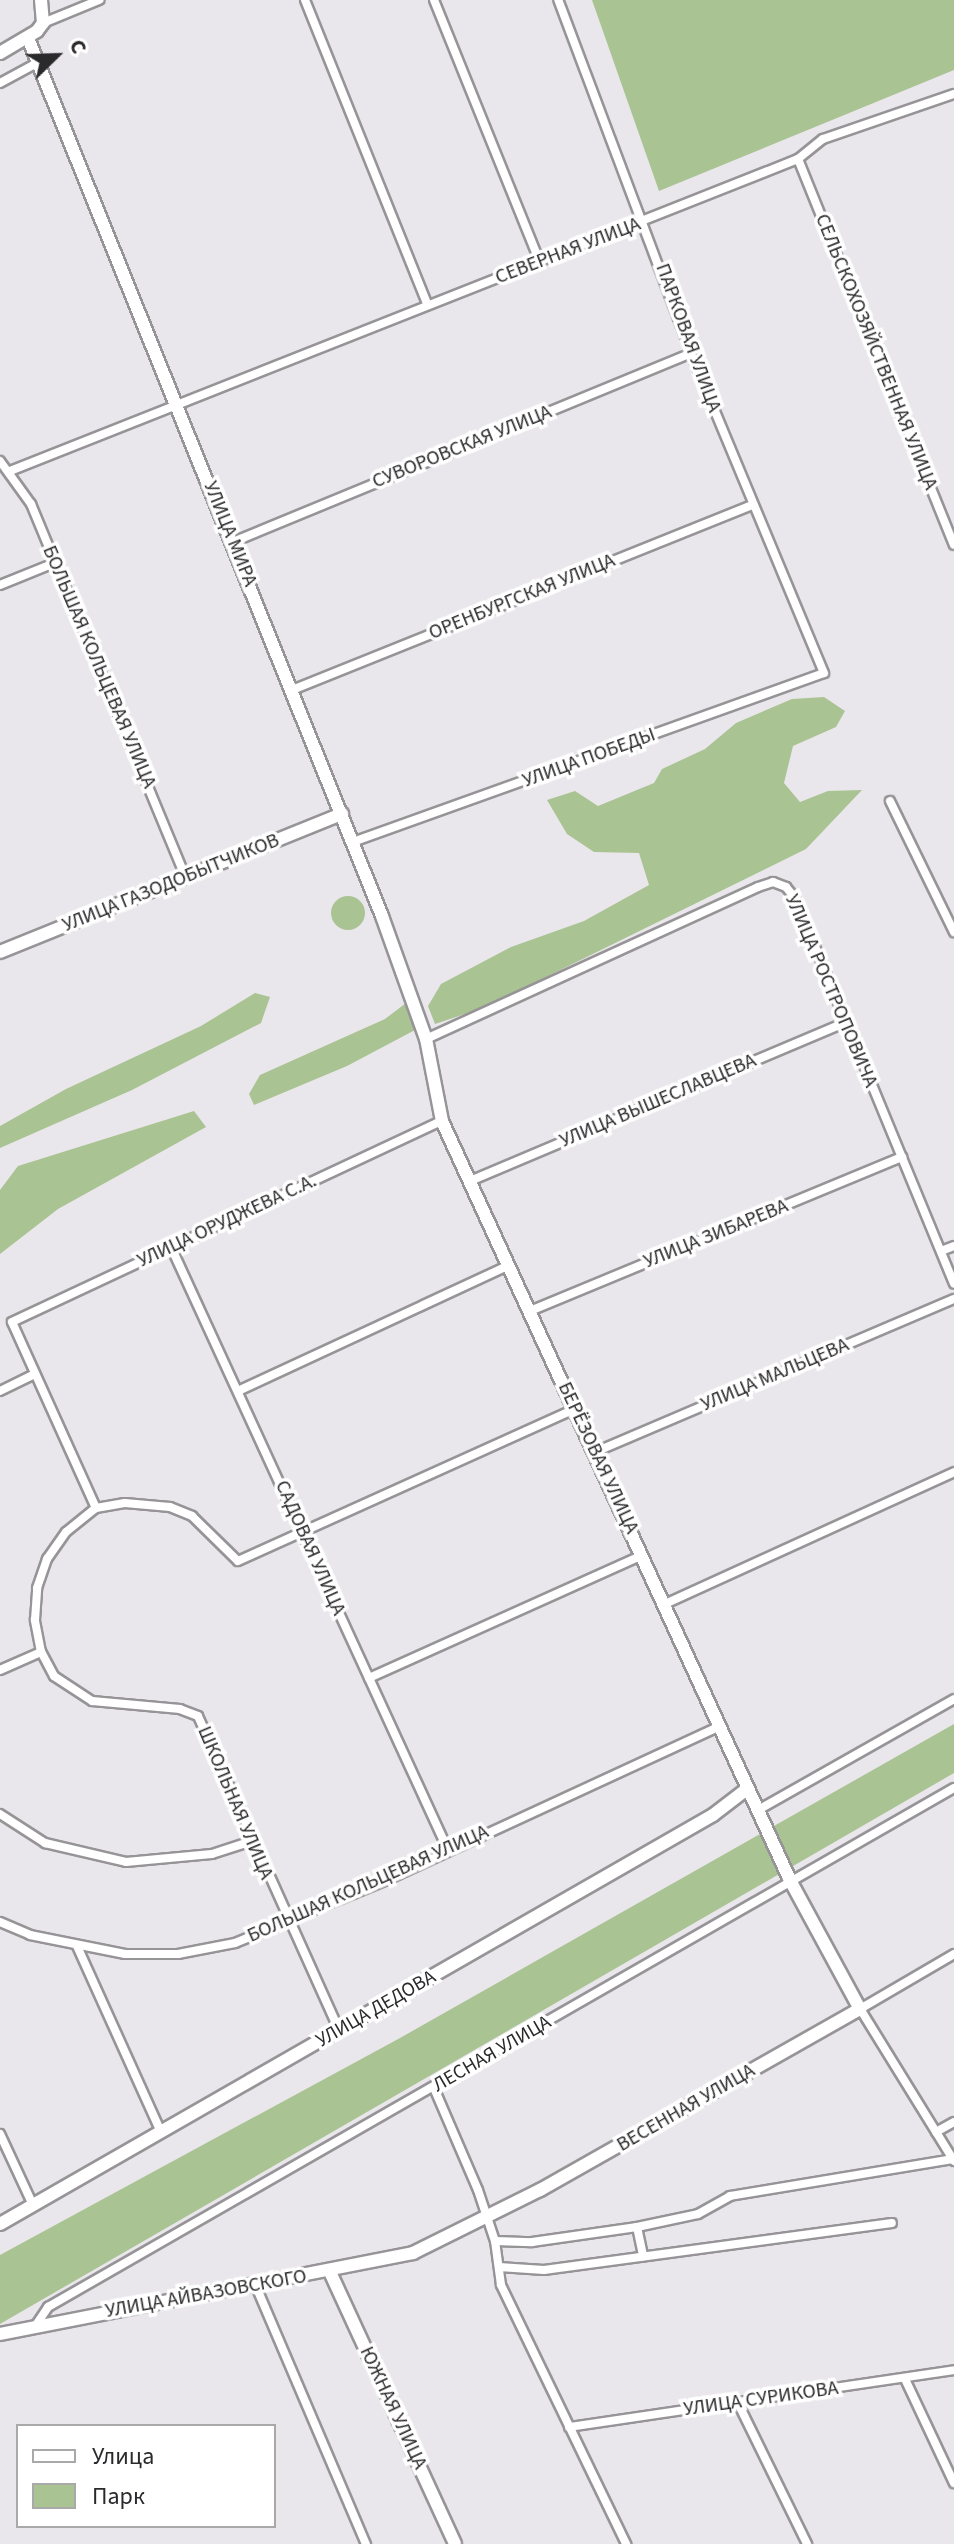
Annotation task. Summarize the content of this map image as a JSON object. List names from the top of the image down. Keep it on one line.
{"streets":{"street":["СЕВЕРНАЯ УЛИЦА","ПАРКОВАЯ УЛИЦА","СЕЛЬСКОХОЗЯЙСТВЕННАЯ УЛИЦА","СУВОРОВСКАЯ УЛИЦА","УЛИЦА МИРА","ОРЕНБУРГСКАЯ УЛИЦА","БОЛЬШАЯ КОЛЬЦЕВАЯ УЛИЦА","УЛИЦА ПОБЕДЫ","УЛИЦА ГАЗОДОБЫТЧИКОВ","УЛИЦА РОСТРОПОВИЧА","УЛИЦА ВЫШЕСЛАВЦЕВА","УЛИЦА ОРУДЖЕВА С.А.","УЛИЦА ЗИБАРЕВА","УЛИЦА МАЛЬЦЕВА","БЕРЁЗОВАЯ УЛИЦА","САДОВАЯ УЛИЦА","ШКОЛЬНАЯ УЛИЦА","УЛИЦА ДЕДОВА","ЛЕСНАЯ УЛИЦА","ВЕСЕННАЯ УЛИЦА","УЛИЦА АЙВАЗОВСКОГО","УЛИЦА СУРИКОВА","ЮЖНАЯ УЛИЦА"]},"crossings":[["СЕВЕРНАЯ УЛИЦА","ПАРКОВАЯ УЛИЦА"],["СЕВЕРНАЯ УЛИЦА","СЕЛЬСКОХОЗЯЙСТВЕННАЯ УЛИЦА"],["СЕВЕРНАЯ УЛИЦА","УЛИЦА МИРА"],["СЕВЕРНАЯ УЛИЦА","БОЛЬШАЯ КОЛЬЦЕВАЯ УЛИЦА"],["ПАРКОВАЯ УЛИЦА","СУВОРОВСКАЯ УЛИЦА"],["ПАРКОВАЯ УЛИЦА","ОРЕНБУРГСКАЯ УЛИЦА"],["ПАРКОВАЯ УЛИЦА","УЛИЦА ПОБЕДЫ"],["СУВОРОВСКАЯ УЛИЦА","УЛИЦА МИРА"],["УЛИЦА МИРА","ОРЕНБУРГСКАЯ УЛИЦА"],["УЛИЦА МИРА","УЛИЦА ПОБЕДЫ"],["УЛИЦА МИРА","УЛИЦА ГАЗОДОБЫТЧИКОВ"],["УЛИЦА МИРА","УЛИЦА РОСТРОПОВИЧА"],["УЛИЦА МИРА","БЕРЁЗОВАЯ УЛИЦА"],["БОЛЬШАЯ КОЛЬЦЕВАЯ УЛИЦА","УЛИЦА ГАЗОДОБЫТЧИКОВ"],["БОЛЬШАЯ КОЛЬЦЕВАЯ УЛИЦА","БЕРЁЗОВАЯ УЛИЦА"],["БОЛЬШАЯ КОЛЬЦЕВАЯ УЛИЦА","САДОВАЯ УЛИЦА"],["БОЛЬШАЯ КОЛЬЦЕВАЯ УЛИЦА","ШКОЛЬНАЯ УЛИЦА"],["УЛИЦА РОСТРОПОВИЧА","УЛИЦА ВЫШЕСЛАВЦЕВА"],["УЛИЦА РОСТРОПОВИЧА","УЛИЦА ЗИБАРЕВА"],["УЛИЦА РОСТРОПОВИЧА","БЕРЁЗОВАЯ УЛИЦА"],["УЛИЦА ВЫШЕСЛАВЦЕВА","БЕРЁЗОВАЯ УЛИЦА"],["УЛИЦА ОРУДЖЕВА С.А.","БЕРЁЗОВАЯ УЛИЦА"],["УЛИЦА ОРУДЖЕВА С.А.","САДОВАЯ УЛИЦА"],["УЛИЦА ЗИБАРЕВА","БЕРЁЗОВАЯ УЛИЦА"],["УЛИЦА МАЛЬЦЕВА","БЕРЁЗОВАЯ УЛИЦА"],["БЕРЁЗОВАЯ УЛИЦА","УЛИЦА ДЕДОВА"],["БЕРЁЗОВАЯ УЛИЦА","ЛЕСНАЯ УЛИЦА"],["БЕРЁЗОВАЯ УЛИЦА","ВЕСЕННАЯ УЛИЦА"],["ШКОЛЬНАЯ УЛИЦА","УЛИЦА ДЕДОВА"],["ЛЕСНАЯ УЛИЦА","УЛИЦА АЙВАЗОВСКОГО"],["ВЕСЕННАЯ УЛИЦА","УЛИЦА АЙВАЗОВСКОГО"],["УЛИЦА АЙВАЗОВСКОГО","ЮЖНАЯ УЛИЦА"]],"legend":["Улица","Парк"],"north":"top right"}
